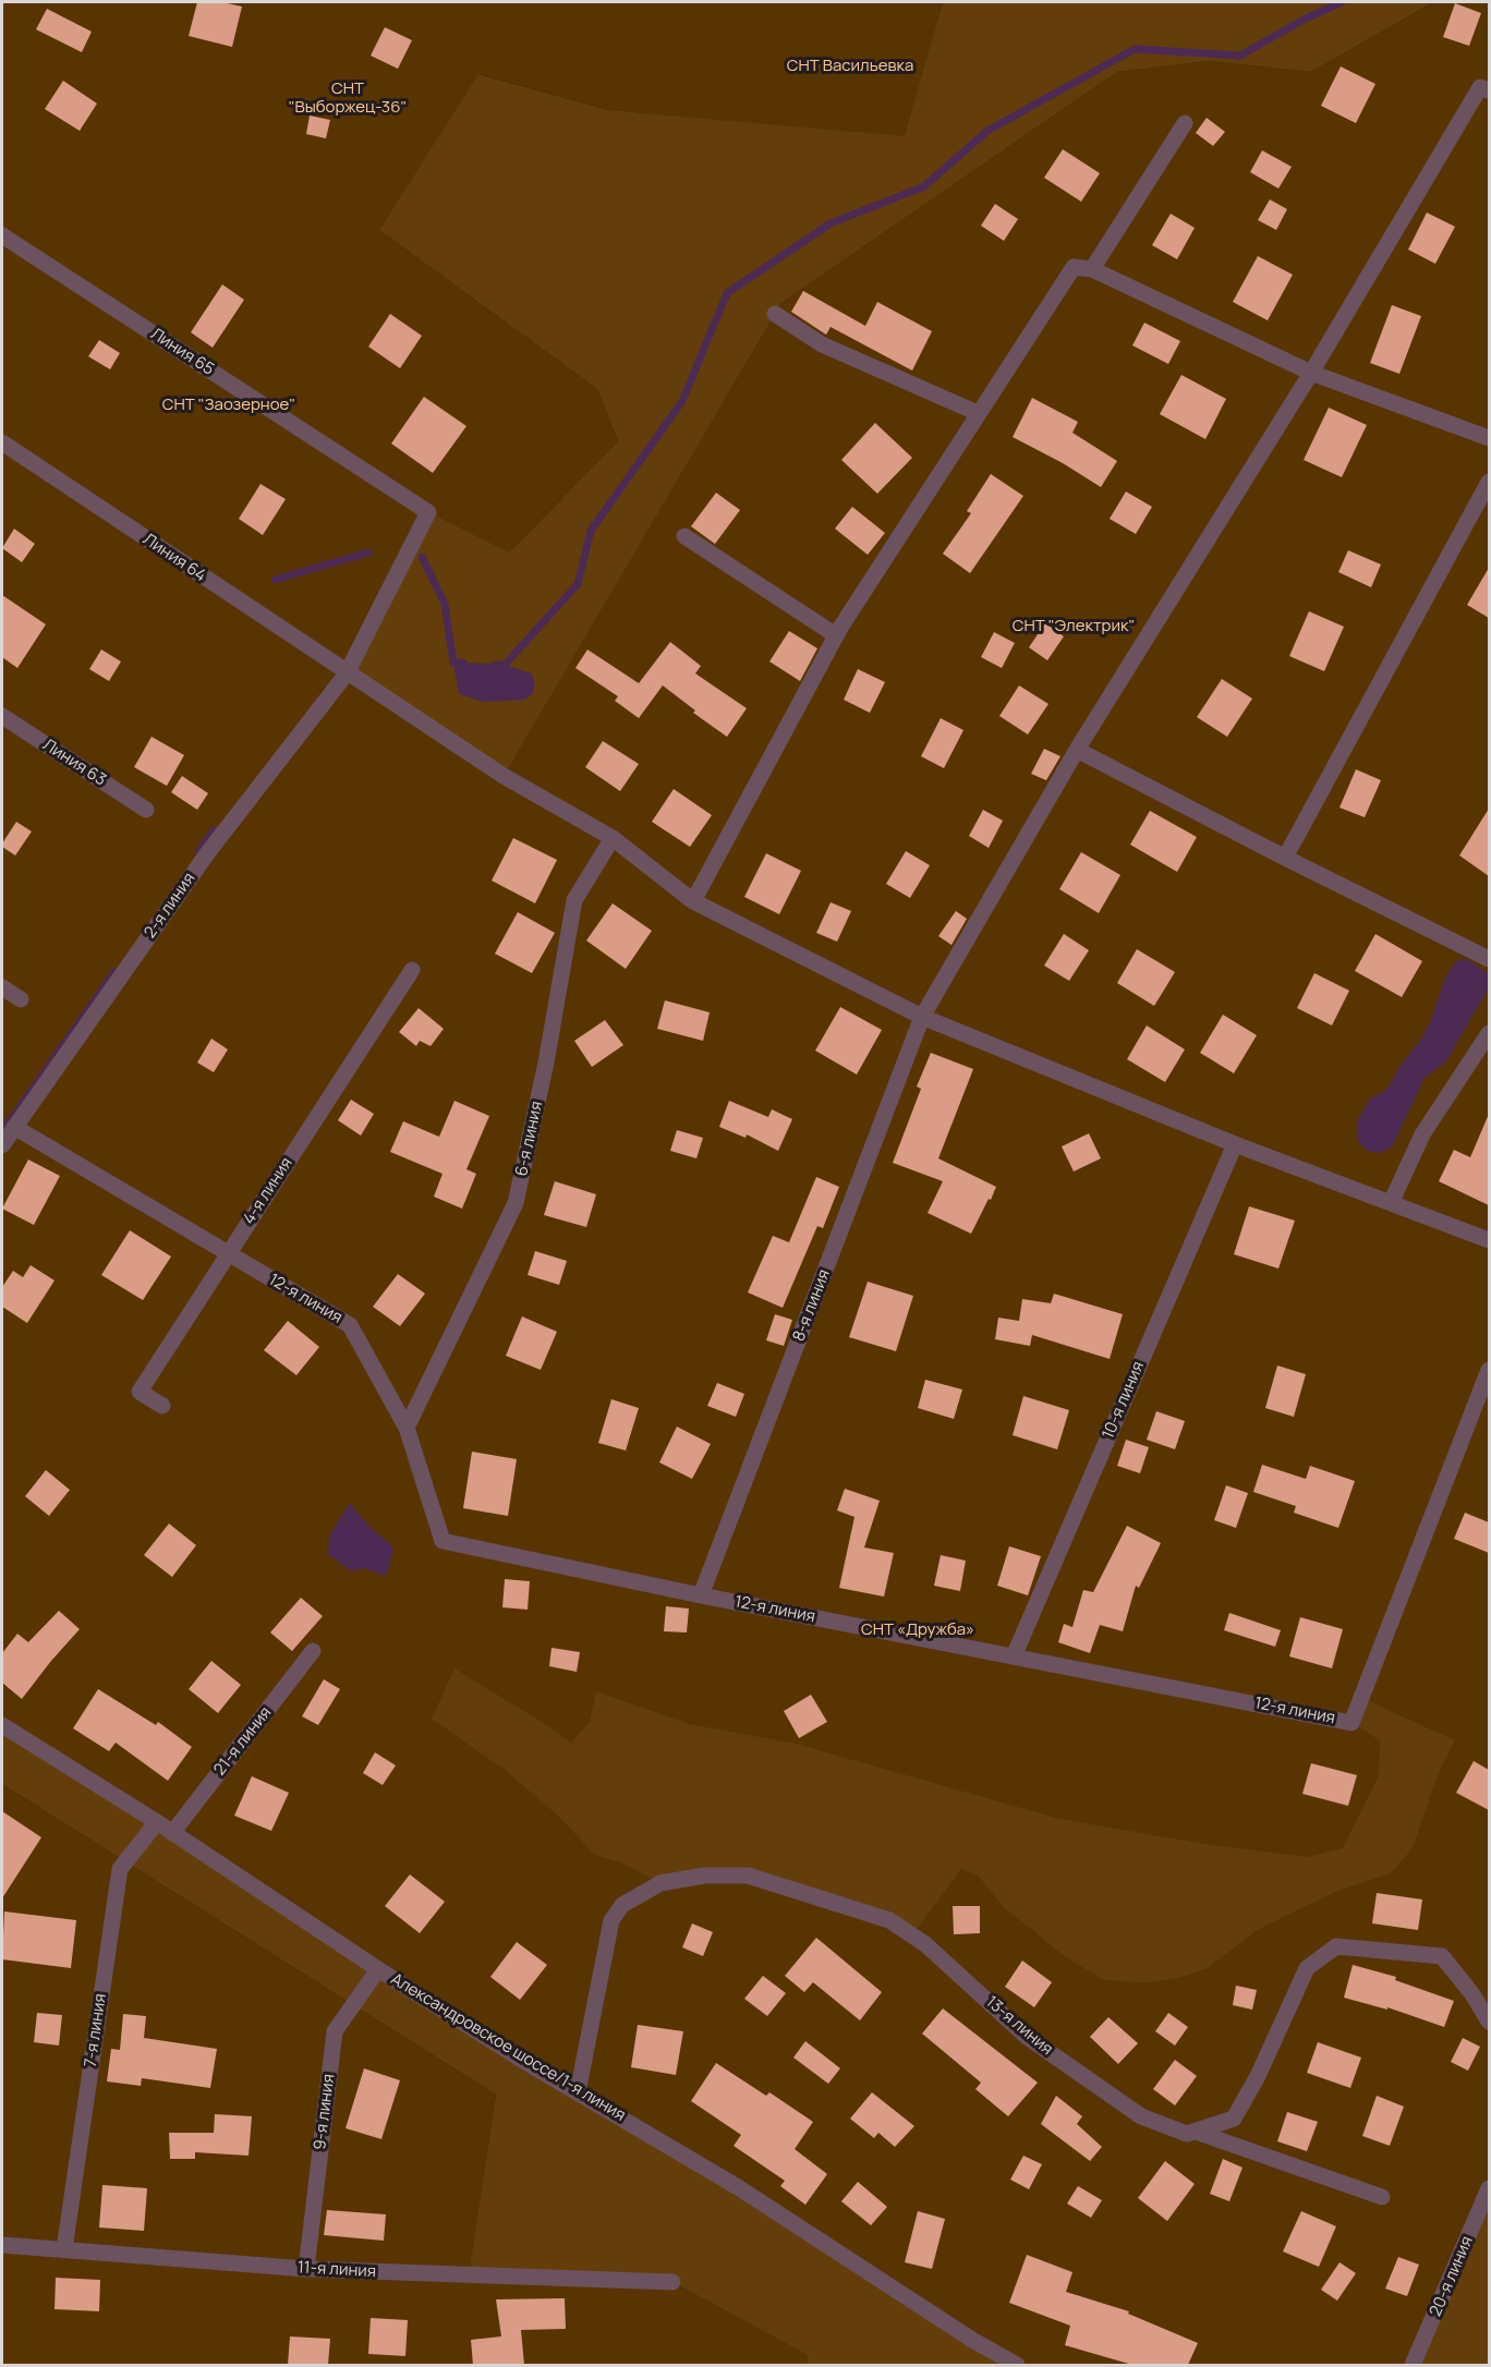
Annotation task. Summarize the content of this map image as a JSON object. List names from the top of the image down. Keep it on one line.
{"streets":{"street":["Линия 65","Линия 64","Линия 63","2-я линия","6-я линия","4-я линия","12-я линия","8-я линия","10-я линия","21-я линия","13-я линия","7-я линия","Александровское шоссе/1-я линия","9-я линия","11-я линия","20-я линия"]},"crossings":[["Линия 65","2-я линия"],["Линия 64","2-я линия"],["Линия 64","6-я линия"],["Линия 64","8-я линия"],["Линия 64","10-я линия"],["2-я линия","12-я линия"],["6-я линия","12-я линия"],["4-я линия","12-я линия"],["12-я линия","8-я линия"],["12-я линия","10-я линия"],["21-я линия","Александровское шоссе/1-я линия"],["13-я линия","Александровское шоссе/1-я линия"],["7-я линия","Александровское шоссе/1-я линия"],["7-я линия","11-я линия"],["Александровское шоссе/1-я линия","9-я линия"],["9-я линия","11-я линия"]],"parks":["СНТ Васильевка","СНТ \"Выборжец-36\"","СНТ \"Заозерное\"","СНТ \"Электрик\"","СНТ «Дружба»"]}
